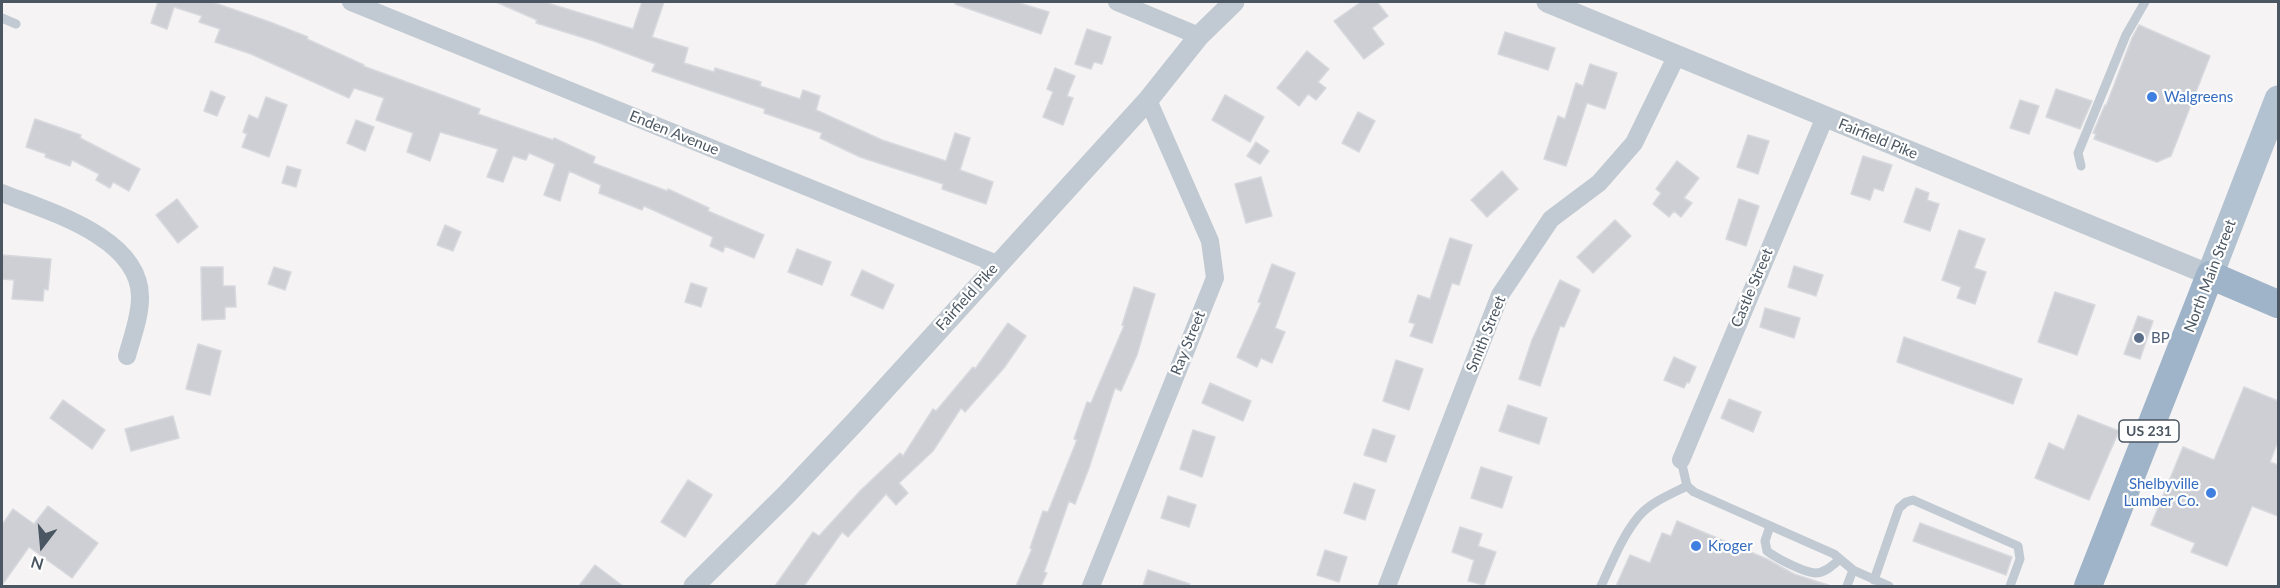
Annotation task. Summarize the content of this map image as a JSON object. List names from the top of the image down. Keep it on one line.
{"streets":{"highway":["North Main Street","US 231"],"street":["Enden Avenue","Fairfield Pike","Castle Street","Smith Street","Ray Street"]},"crossings":[["Enden Avenue","Fairfield Pike"],["Fairfield Pike","North Main Street"],["Fairfield Pike","Castle Street"],["Fairfield Pike","Smith Street"],["Fairfield Pike","Ray Street"]],"places":["Walgreens","BP","Shelbyville Lumber Co.","Kroger"],"north":"bottom"}
